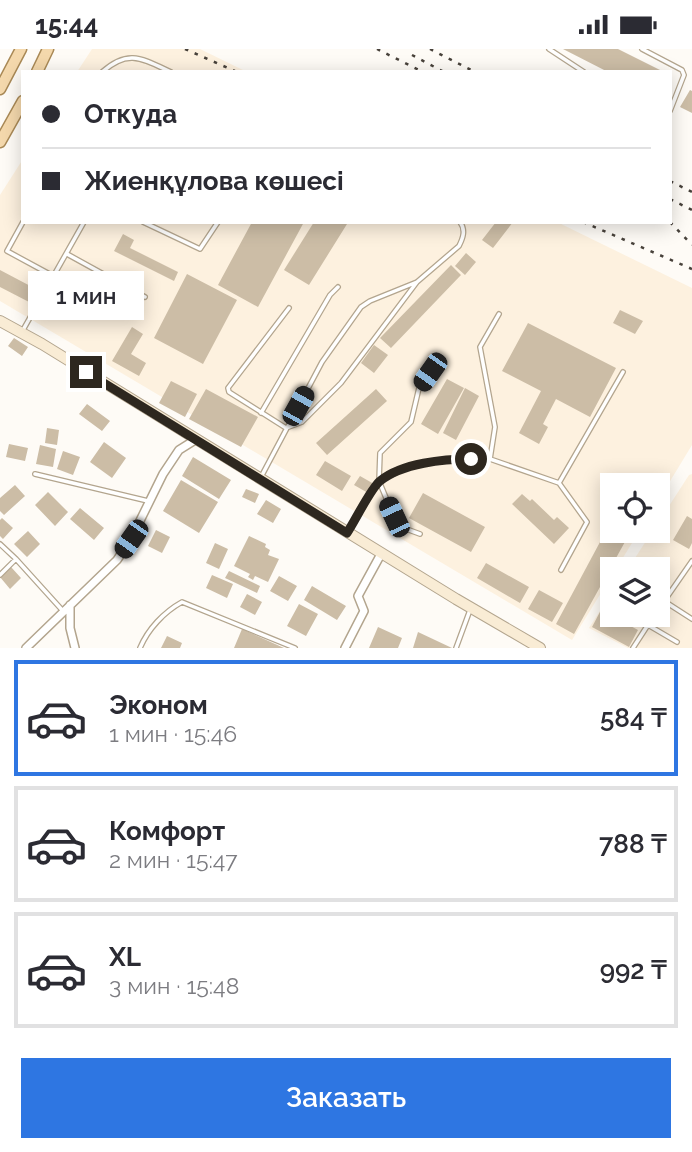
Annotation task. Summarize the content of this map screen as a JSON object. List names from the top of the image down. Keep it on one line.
{"page":{"status":"15:44","banner":["Откуда","Жиенқұлова көшесі"],"bubble":"1 мин","list":[{"name":"Эконом","note":"1 мин · 15:46","value":"584 ₸"},{"name":"Комфорт","note":"2 мин · 15:47","value":"788 ₸"},{"name":"XL","note":"3 мин · 15:48","value":"992 ₸"}],"buttons":"Заказать"}}
